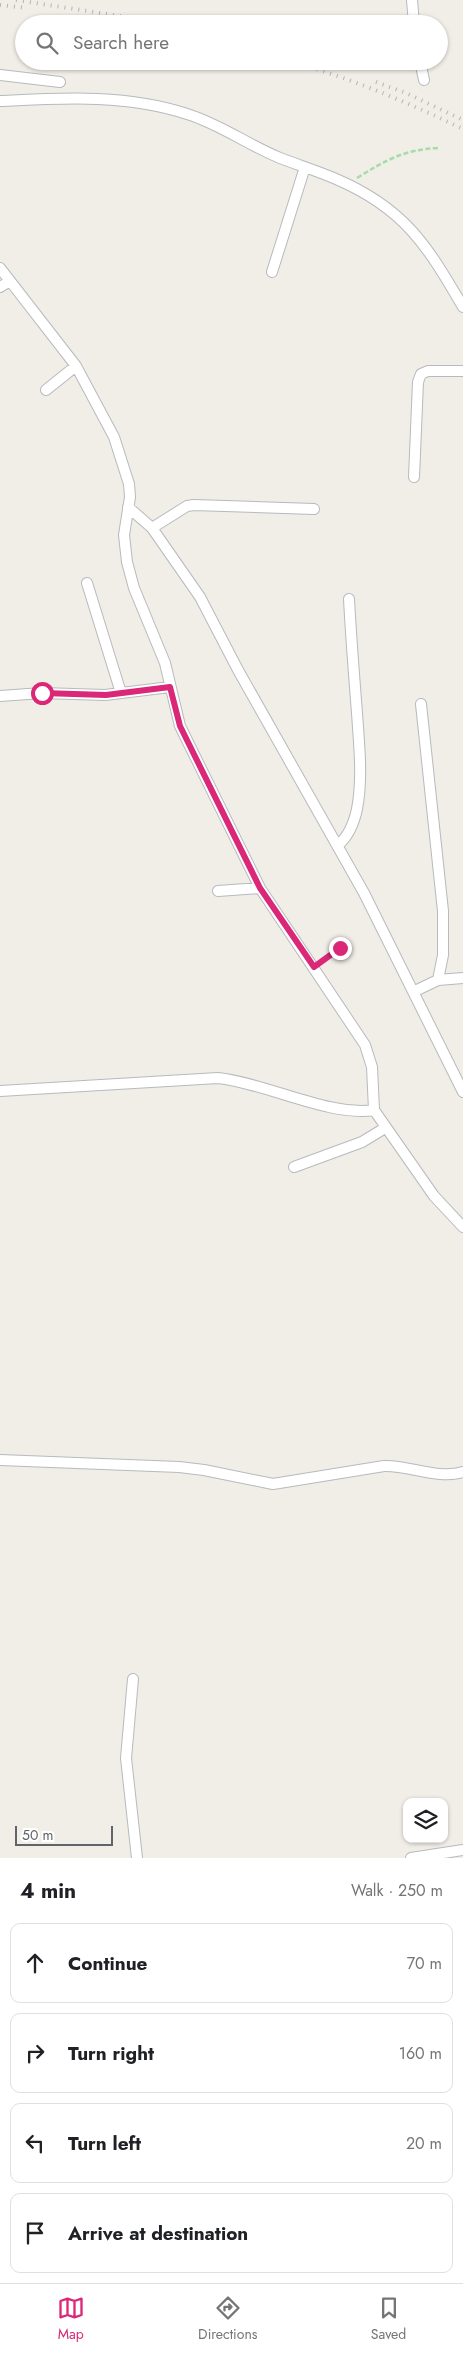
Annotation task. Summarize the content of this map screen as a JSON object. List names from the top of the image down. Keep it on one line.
{"scale_bar":"50 m","page":{"search":"Search here","scale":"50 m","heading":["4 min","Walk · 250 m"],"list":[["Continue","70 m"],["Turn right","160 m"],["Turn left","20 m"],"Arrive at destination"],"nav":["Map","Directions","Saved"]}}
